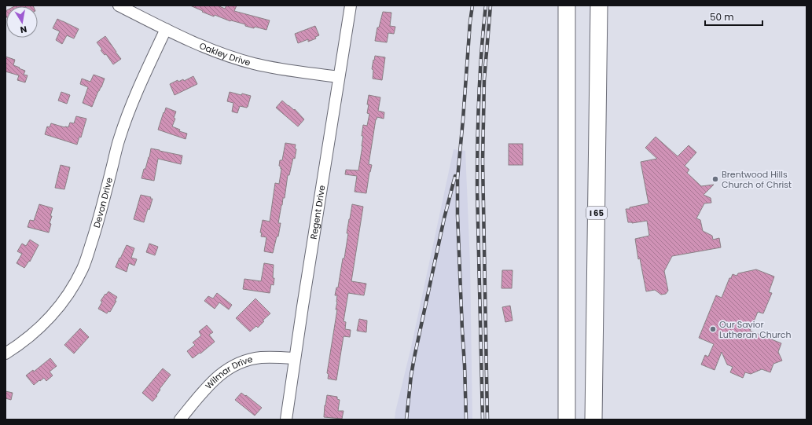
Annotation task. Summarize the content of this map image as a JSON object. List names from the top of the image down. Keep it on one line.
{"streets":{"highway":["I 65"],"street":["Oakley Drive","Devon Drive","Regent Drive","Wilmar Drive"]},"crossings":[["Oakley Drive","Devon Drive"],["Oakley Drive","Regent Drive"],["Regent Drive","Wilmar Drive"]],"places":["Brentwood Hills Church of Christ","Our Savior Lutheran Church"],"scale_bar":"50 m","north":"bottom"}
